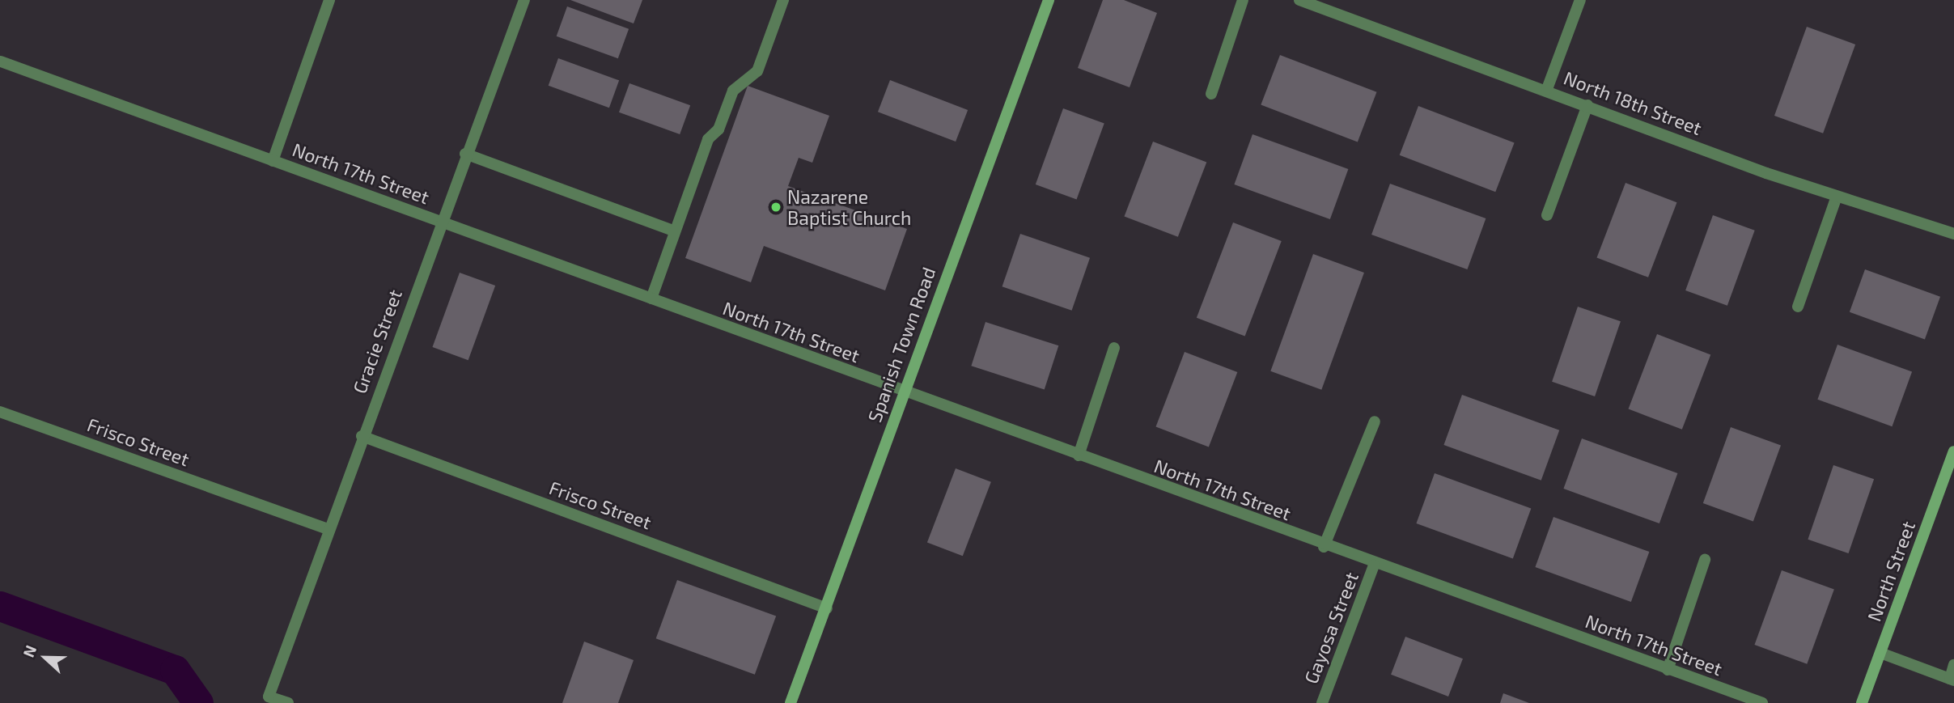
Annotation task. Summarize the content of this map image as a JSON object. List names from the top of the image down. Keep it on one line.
{"streets":{"street":["North 18th Street","North 17th Street","Gracie Street","Spanish Town Road","Frisco Street","North Street","Gayosa Street"]},"crossings":[["North 17th Street","Gracie Street"],["North 17th Street","Spanish Town Road"],["North 17th Street","Gayosa Street"],["Gracie Street","Frisco Street"],["Spanish Town Road","Frisco Street"]],"places":["Nazarene Baptist Church"],"north":"left"}
